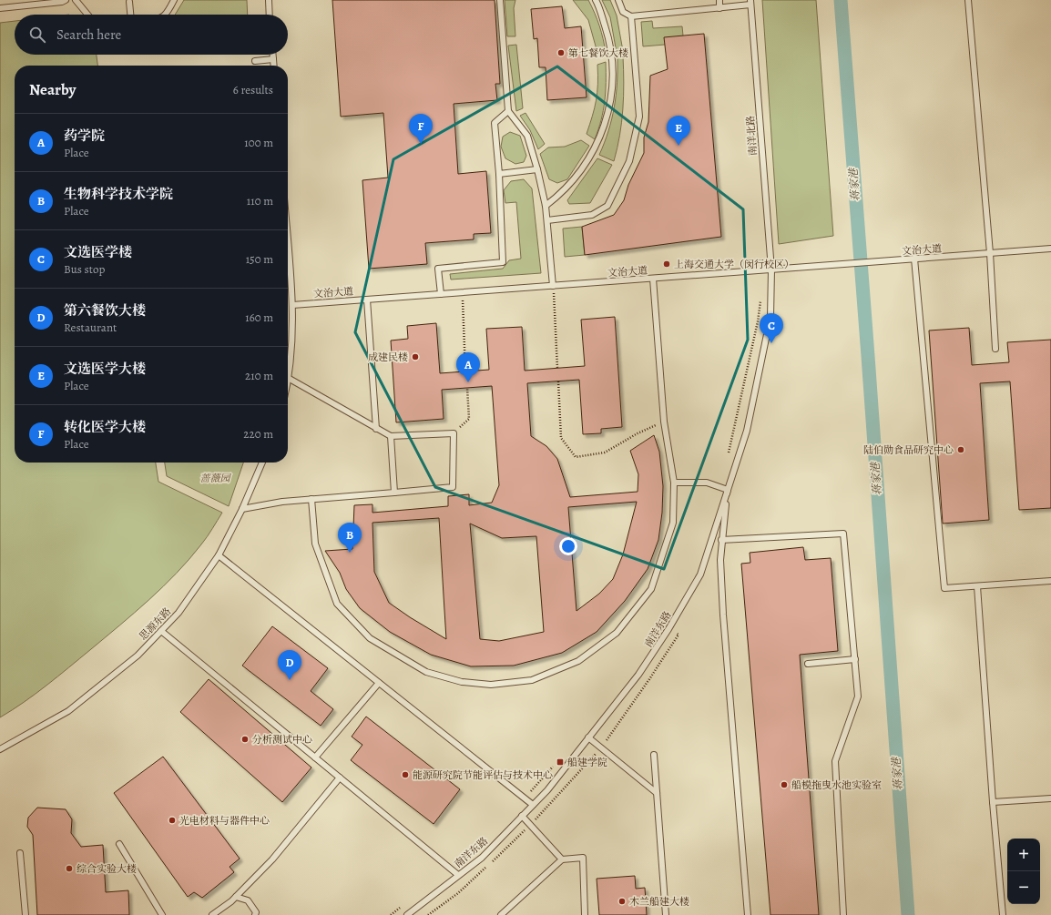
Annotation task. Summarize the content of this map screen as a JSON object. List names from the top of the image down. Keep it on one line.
{"streets":{"lane":["南洋北路","文治大道","思源东路","南洋东路"]},"crossings":[["南洋北路","文治大道"],["南洋北路","南洋东路"],["文治大道","南洋东路"]],"water":["蒋家港"],"parks":["蔷薇园"],"places":{"other":["第七餐饮大楼","上海交通大学（闵行校区）","成建民楼","陆伯勋食品研究中心","分析测试中心","能源研究院节能评估与技术中心","船模拖曳水池实验室","光电材料与器件中心","综合实验大楼","木兰船建大楼"],"transit":["船建学院"]},"page":{"search":"Search here","heading":["Nearby","6 results"],"list":[{"mark":"A","name":"药学院","note":"Place","value":"100 m"},{"mark":"B","name":"生物科学技术学院","note":"Place","value":"110 m"},{"mark":"C","name":"文选医学楼","note":"Bus stop","value":"150 m"},{"mark":"D","name":"第六餐饮大楼","note":"Restaurant","value":"160 m"},{"mark":"E","name":"文选医学大楼","note":"Place","value":"210 m"},{"mark":"F","name":"转化医学大楼","note":"Place","value":"220 m"}],"pins":["F","E","C","A","B","D"],"map_buttons":["+","−"]}}
